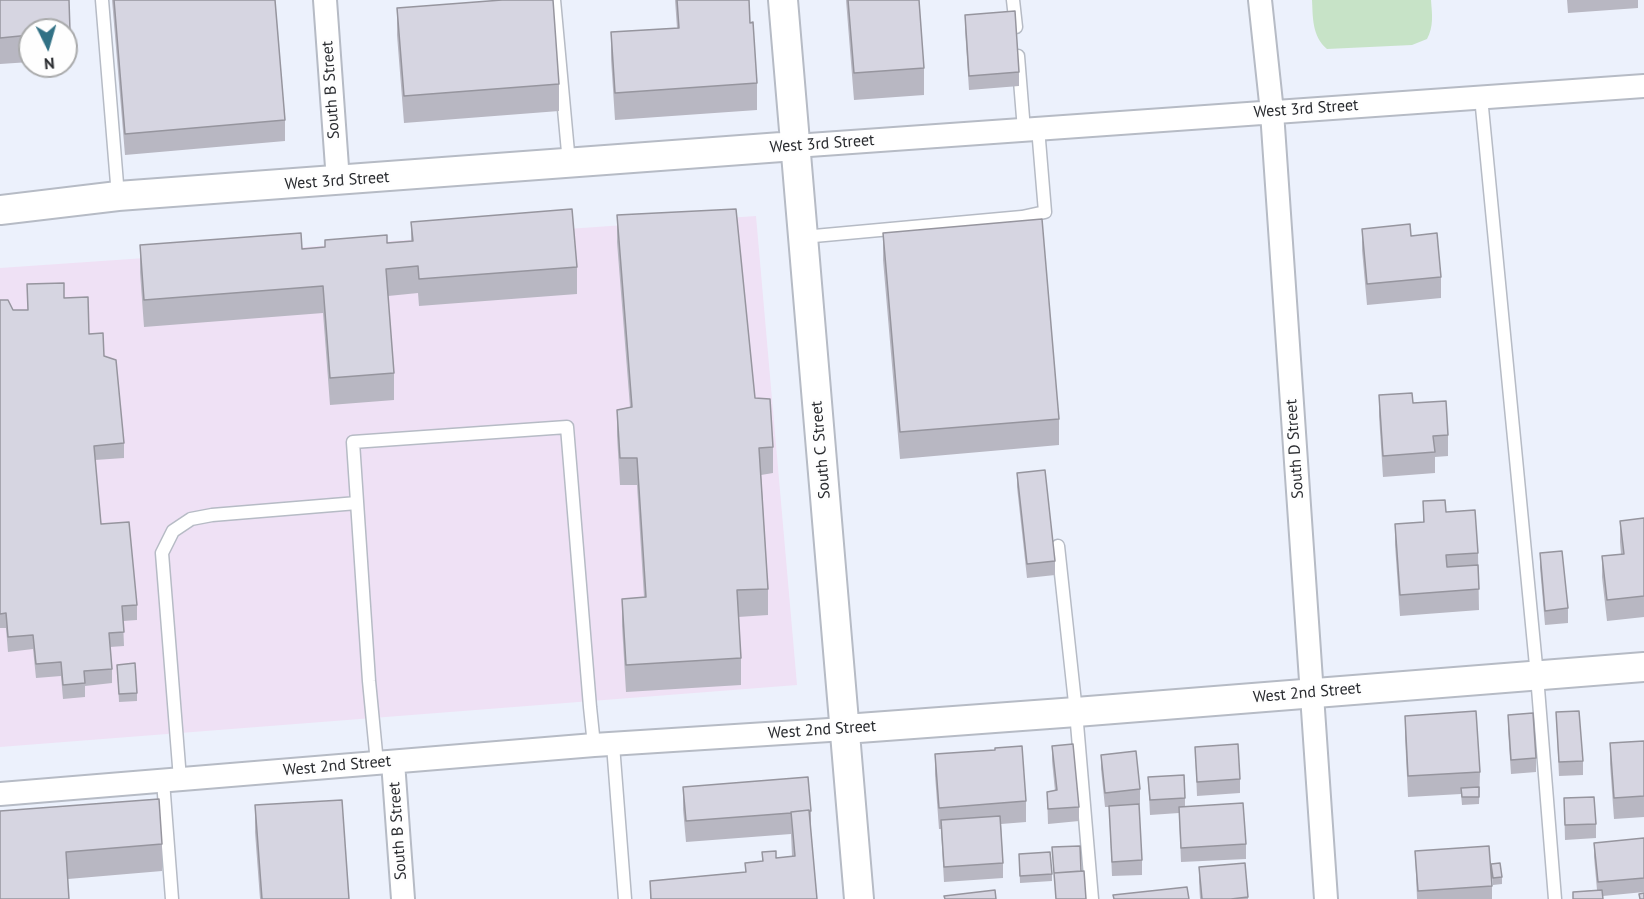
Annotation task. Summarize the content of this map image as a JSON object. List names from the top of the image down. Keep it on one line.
{"streets":{"street":["South B Street","West 3rd Street","South D Street","South C Street","West 2nd Street"]},"crossings":[["South B Street","West 3rd Street"],["South B Street","West 2nd Street"],["West 3rd Street","South D Street"],["West 3rd Street","South C Street"],["South D Street","West 2nd Street"],["South C Street","West 2nd Street"]],"north":"bottom"}
